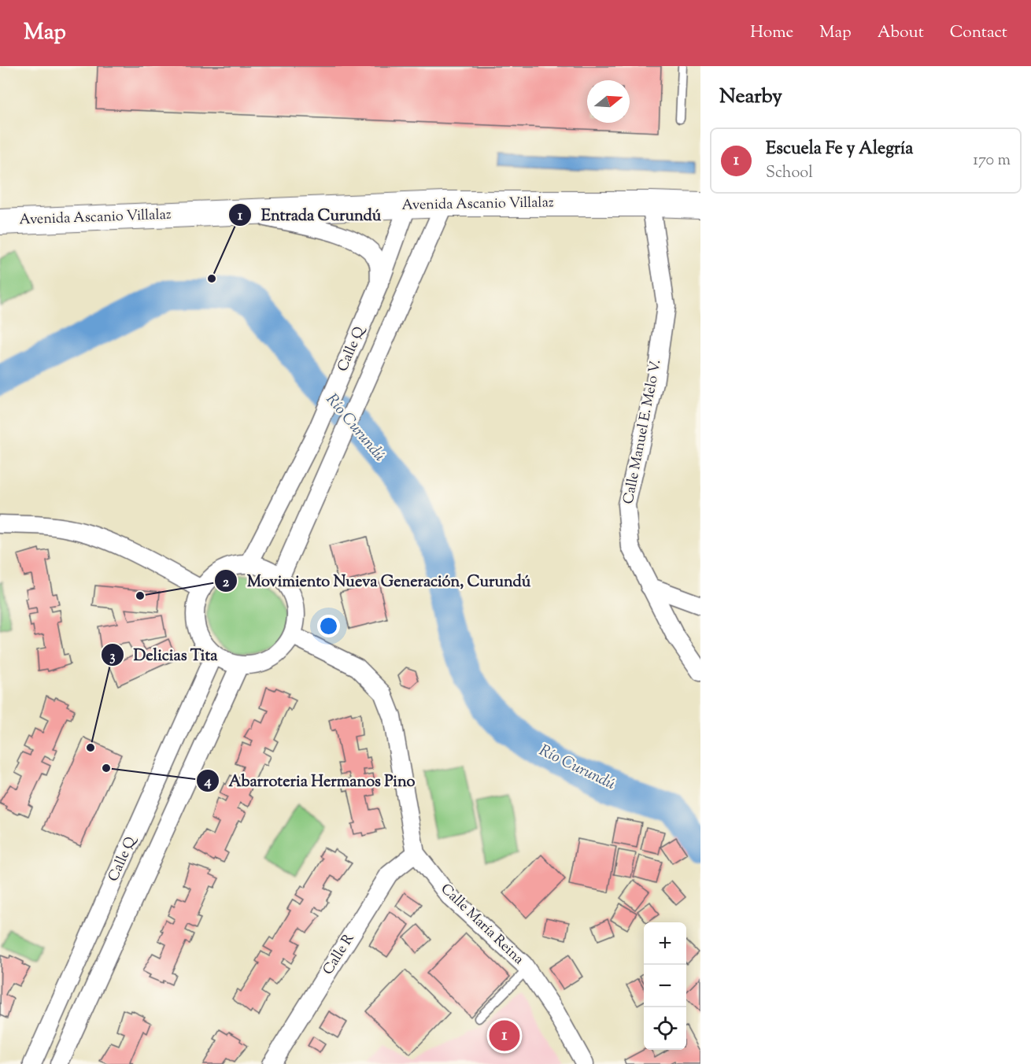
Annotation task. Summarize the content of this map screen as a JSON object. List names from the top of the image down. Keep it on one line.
{"streets":{"main road":["Avenida Ascanio Villalaz"],"street":["Calle Q","Calle Manuel E. Melo V.","Calle María Reina","Calle R"]},"crossings":[["Avenida Ascanio Villalaz","Calle Q"],["Avenida Ascanio Villalaz","Calle Manuel E. Melo V."],["Calle Q","Calle María Reina"],["Calle María Reina","Calle R"]],"water":["Río Curundú"],"places":["Entrada Curundú","Movimiento Nueva Generación, Curundú","Delicias Tita","Abarroteria Hermanos Pino"],"north":"right","page":{"header":"Map","nav":["Home","Map","About","Contact"],"heading":"Nearby","list":[{"mark":"1","name":"Escuela Fe y Alegría","note":"School","value":"170 m"}],"map_buttons":["+","−"],"pins":"1"}}
